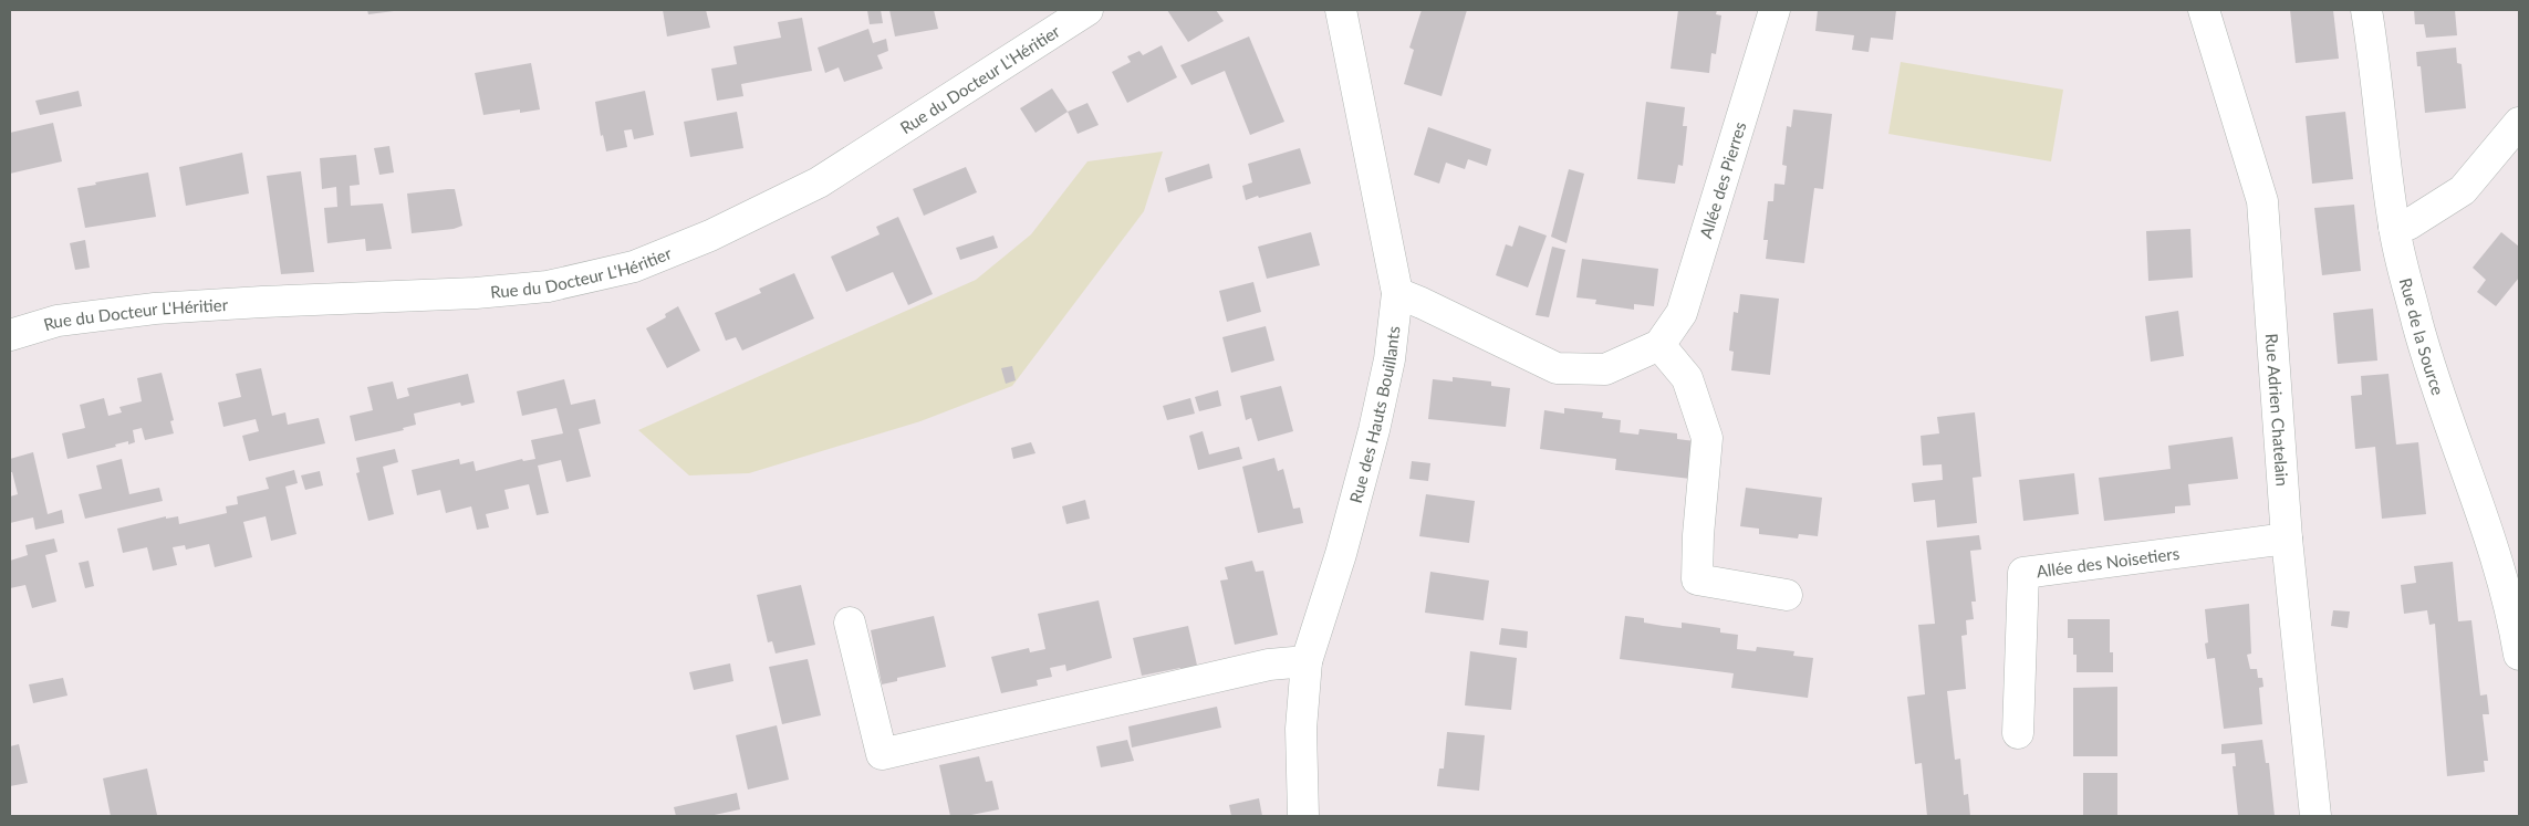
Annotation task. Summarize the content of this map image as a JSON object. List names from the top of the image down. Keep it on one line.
{"streets":{"street":["Rue du Docteur L'Héritier","Allée des Pierres","Rue de la Source","Rue Adrien Chatelain","Rue des Hauts Bouillants","Allée des Noisetiers"]},"crossings":[["Rue Adrien Chatelain","Allée des Noisetiers"]]}
